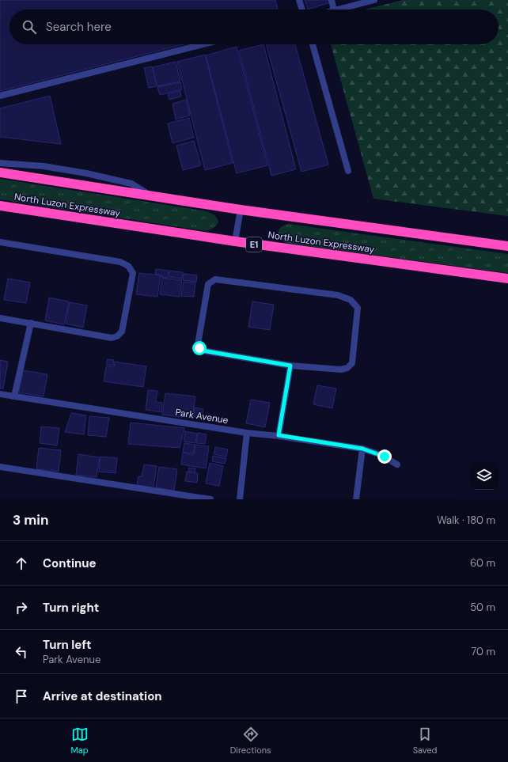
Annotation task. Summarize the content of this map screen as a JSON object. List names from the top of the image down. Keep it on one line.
{"streets":{"highway":["North Luzon Expressway","E1"],"street":["Park Avenue"]},"page":{"search":"Search here","heading":["3 min","Walk · 180 m"],"list":[["Continue","60 m"],["Turn right","50 m"],["Turn left","Park Avenue","70 m"],"Arrive at destination"],"nav":["Map","Directions","Saved"]}}
